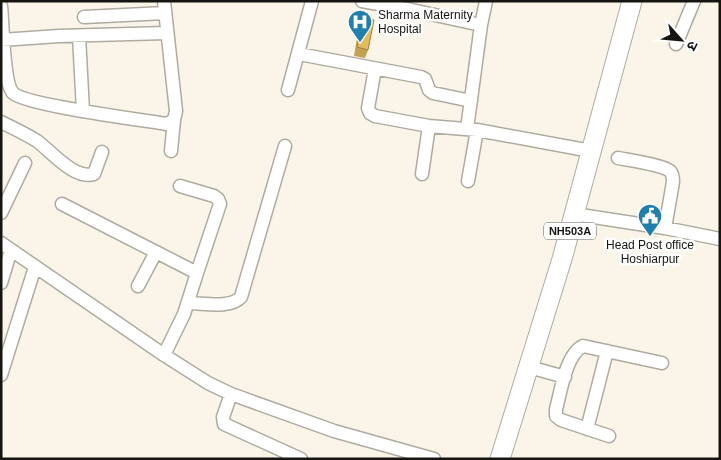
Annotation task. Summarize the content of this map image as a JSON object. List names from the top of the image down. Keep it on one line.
{"streets":{"highway":["NH503A"]},"places":{"hospital":["Sharma Maternity Hospital"],"public building":["Head Post office Hoshiarpur"]},"north":"bottom right"}
